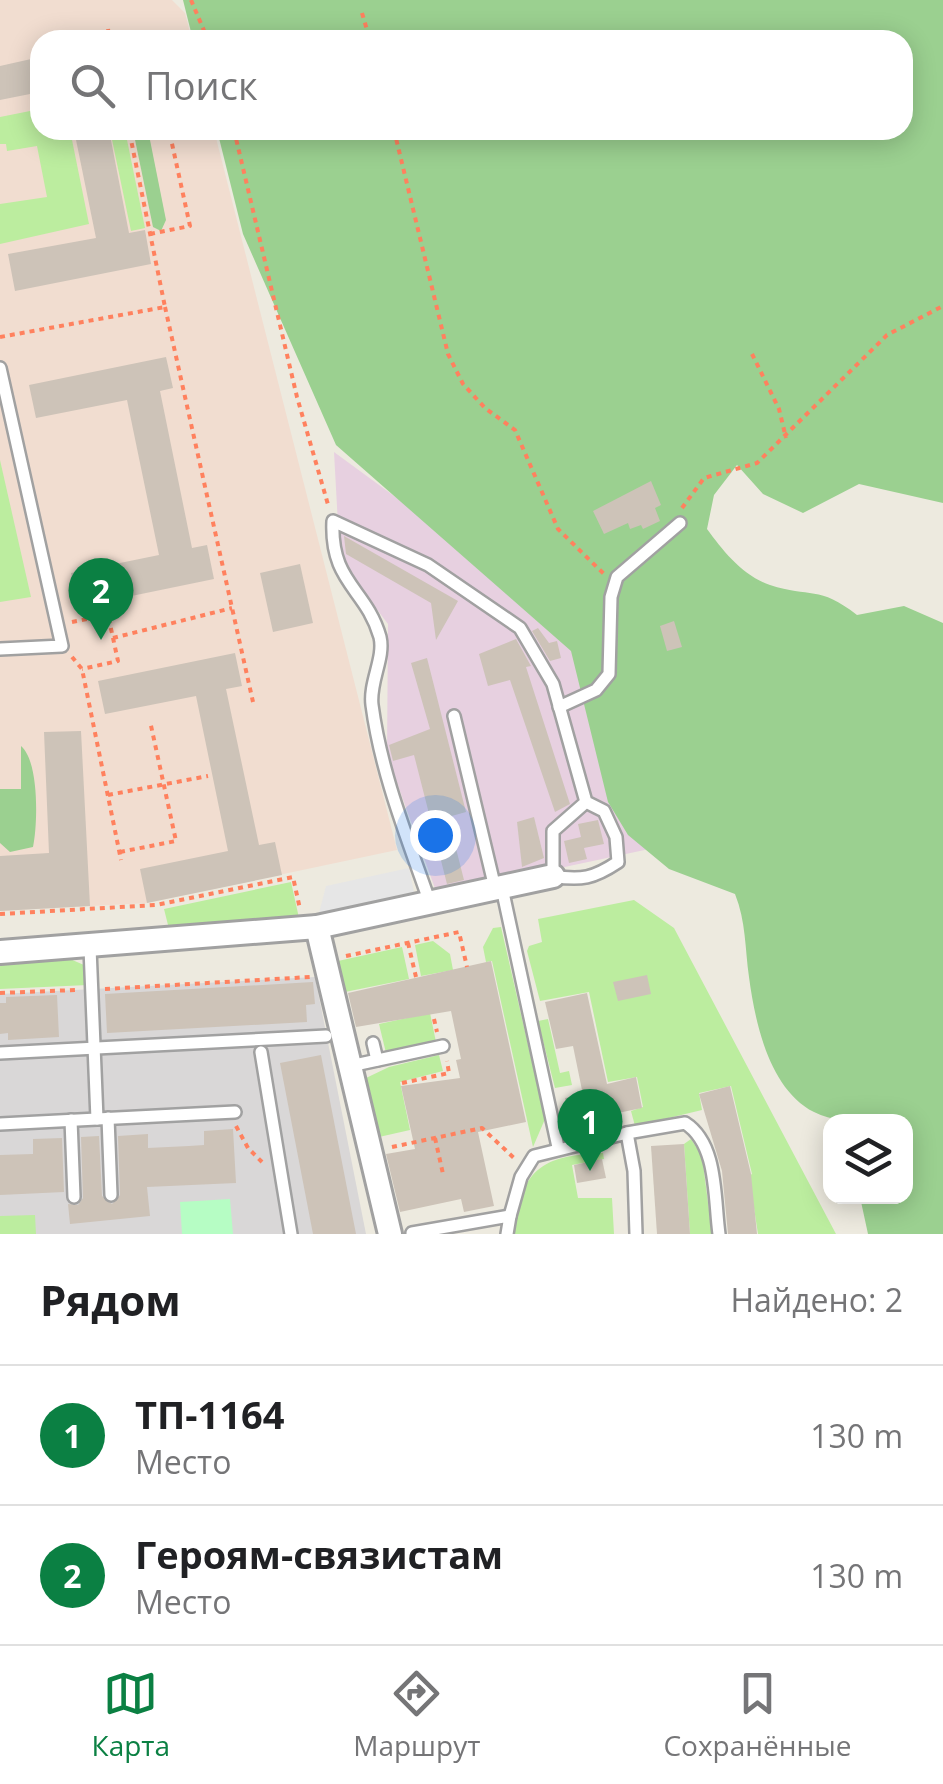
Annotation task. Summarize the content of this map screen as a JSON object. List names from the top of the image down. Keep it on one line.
{"page":{"search":"Поиск","pins":["2","1"],"heading":["Рядом","Найдено: 2"],"list":[{"mark":"1","name":"ТП-1164","note":"Место","value":"130 m"},{"mark":"2","name":"Героям-связистам","note":"Место","value":"130 m"}],"nav":["Карта","Маршрут","Сохранённые"]}}
